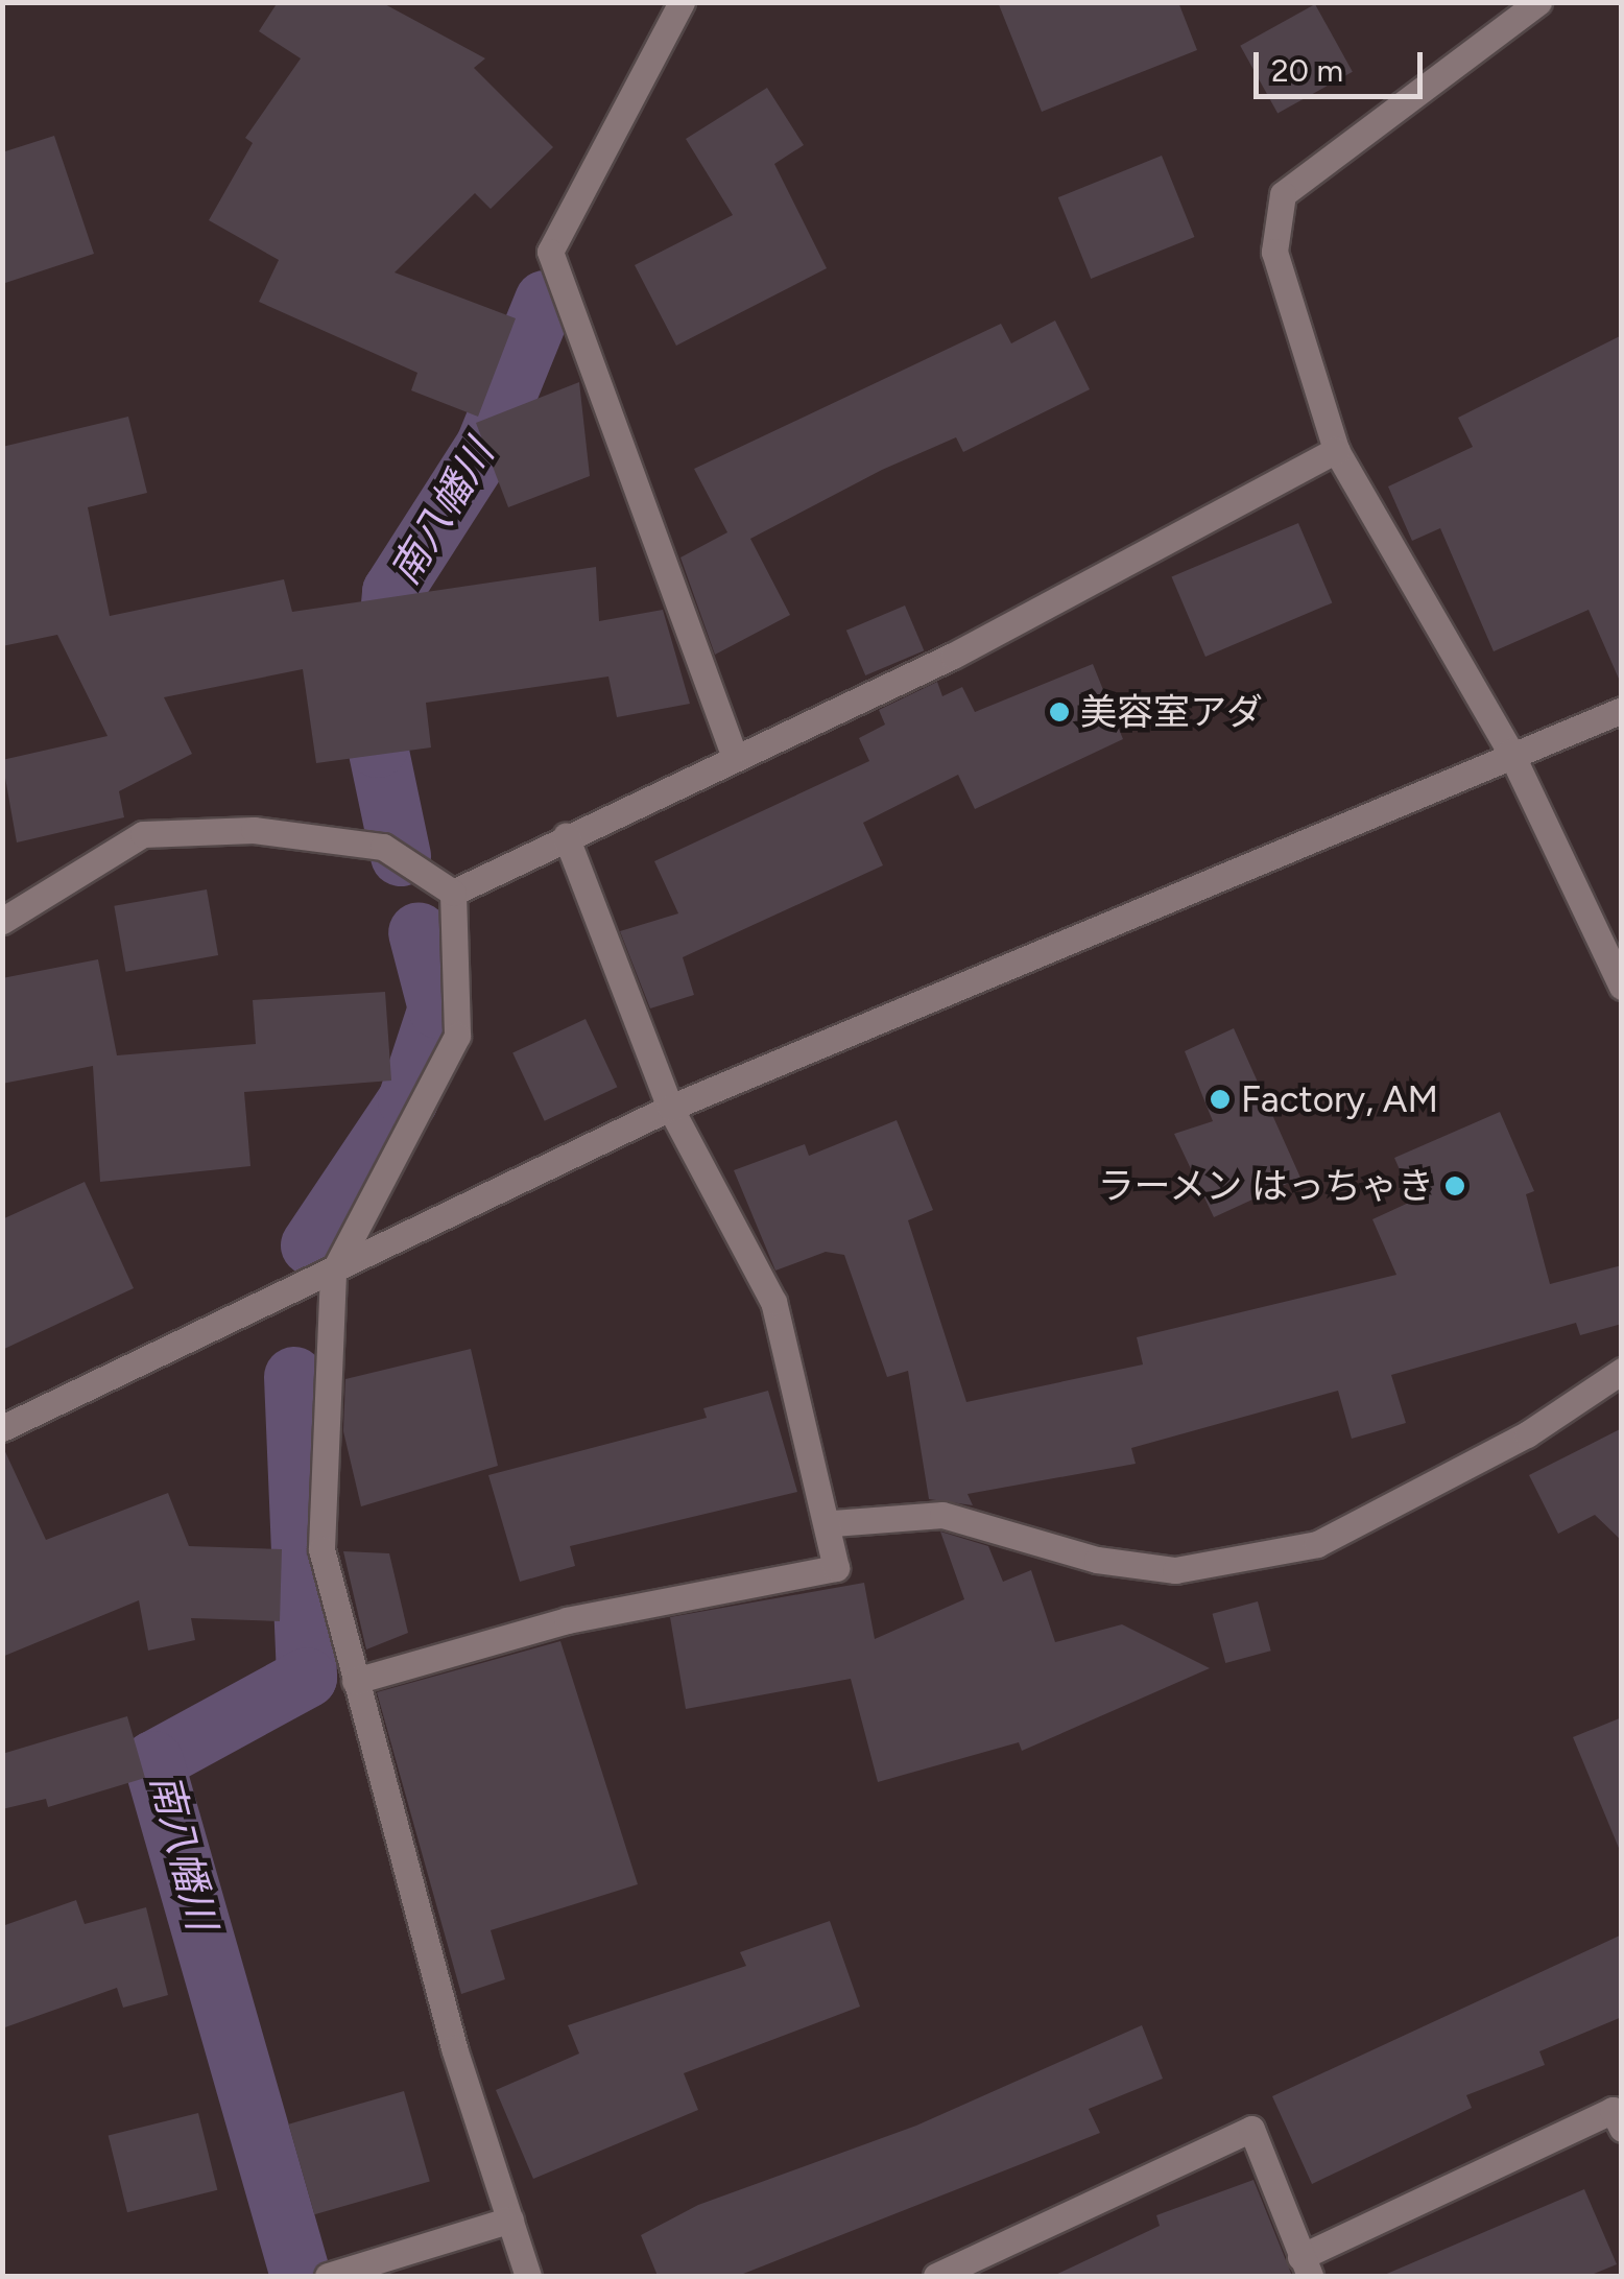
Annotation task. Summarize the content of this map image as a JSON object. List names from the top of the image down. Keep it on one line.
{"water":["南八幡川"],"places":["美容室アダ","Factory, AM","ラーメン はっちゃき"],"scale_bar":"20 m"}
